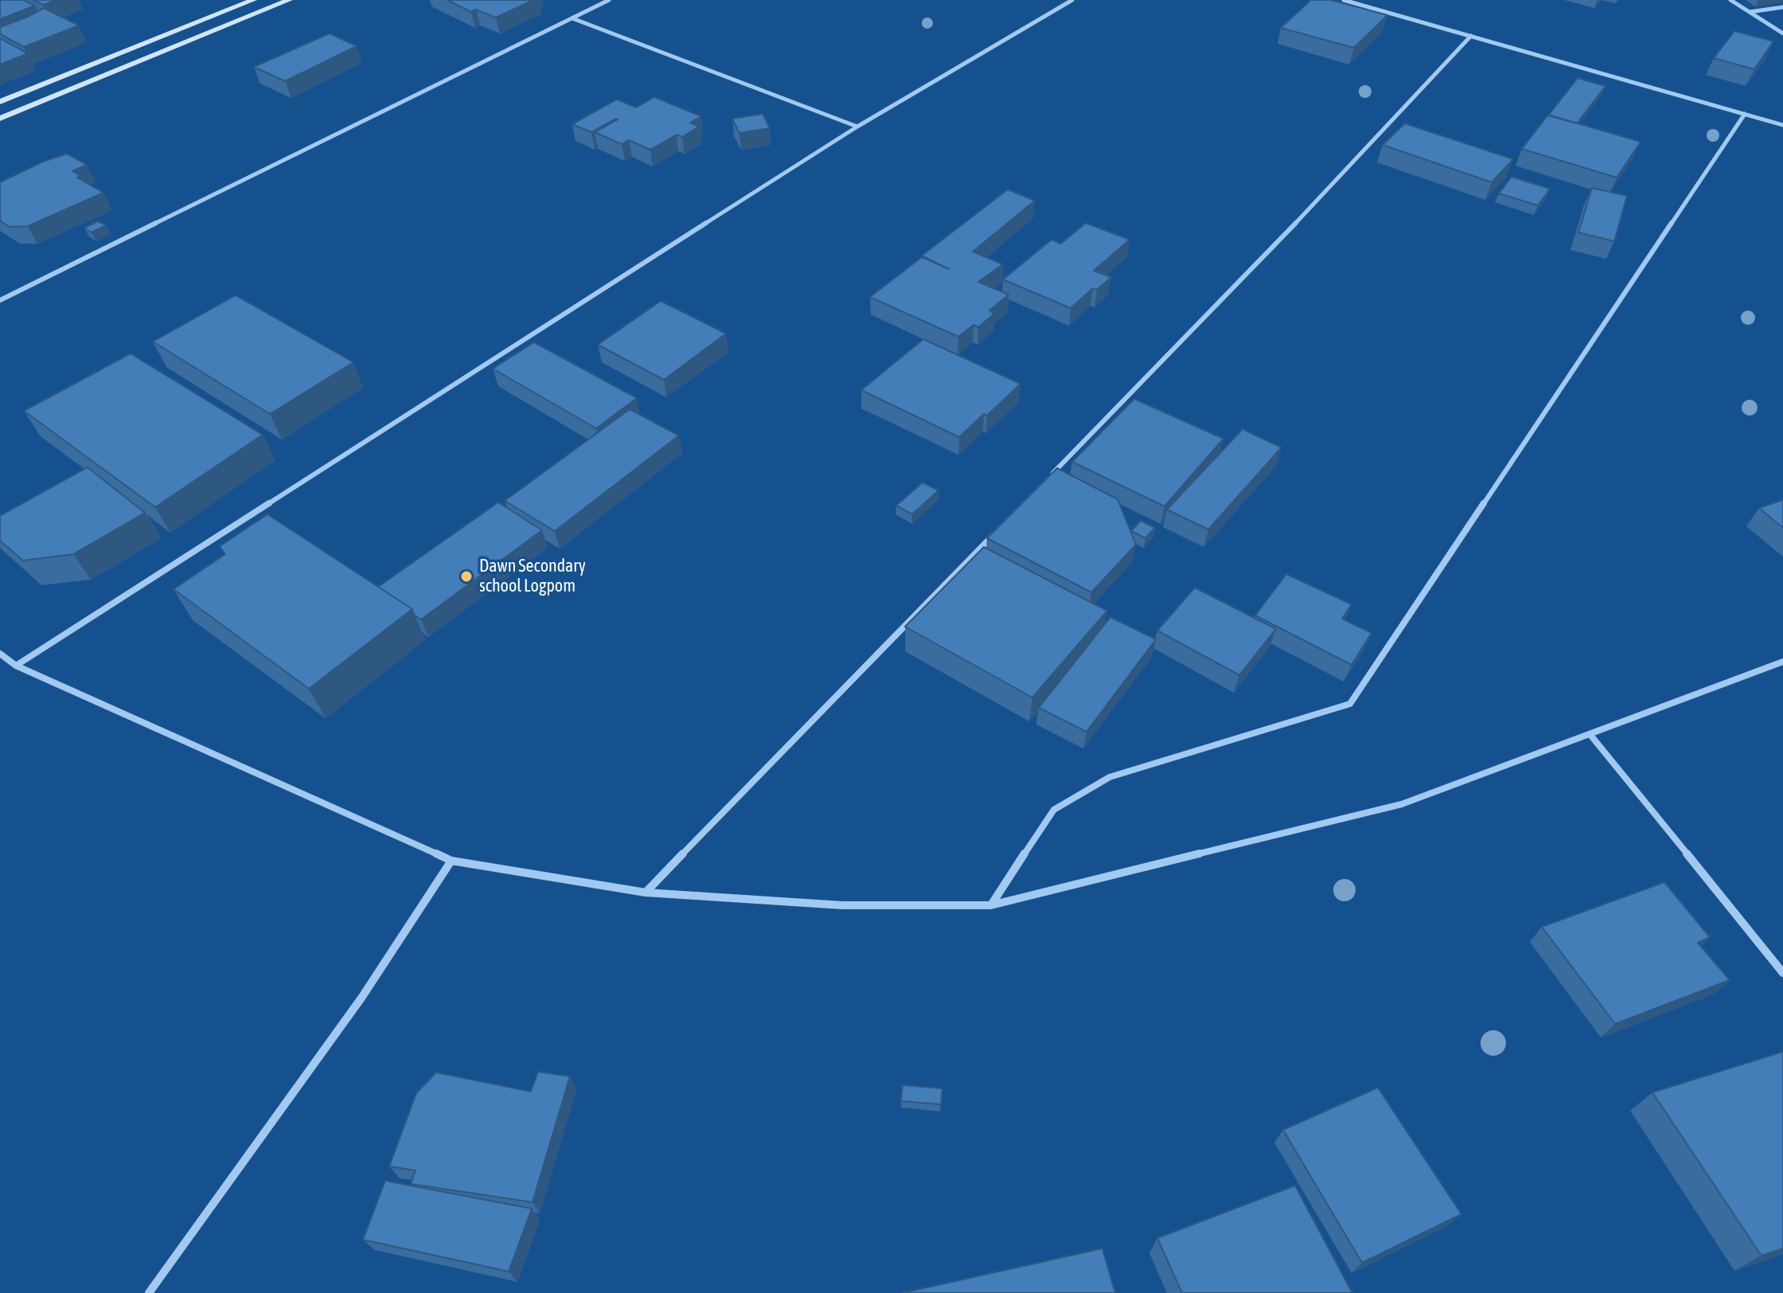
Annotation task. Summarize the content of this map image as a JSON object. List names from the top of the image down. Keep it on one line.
{"places":["Dawn Secondary school Logpom"]}
